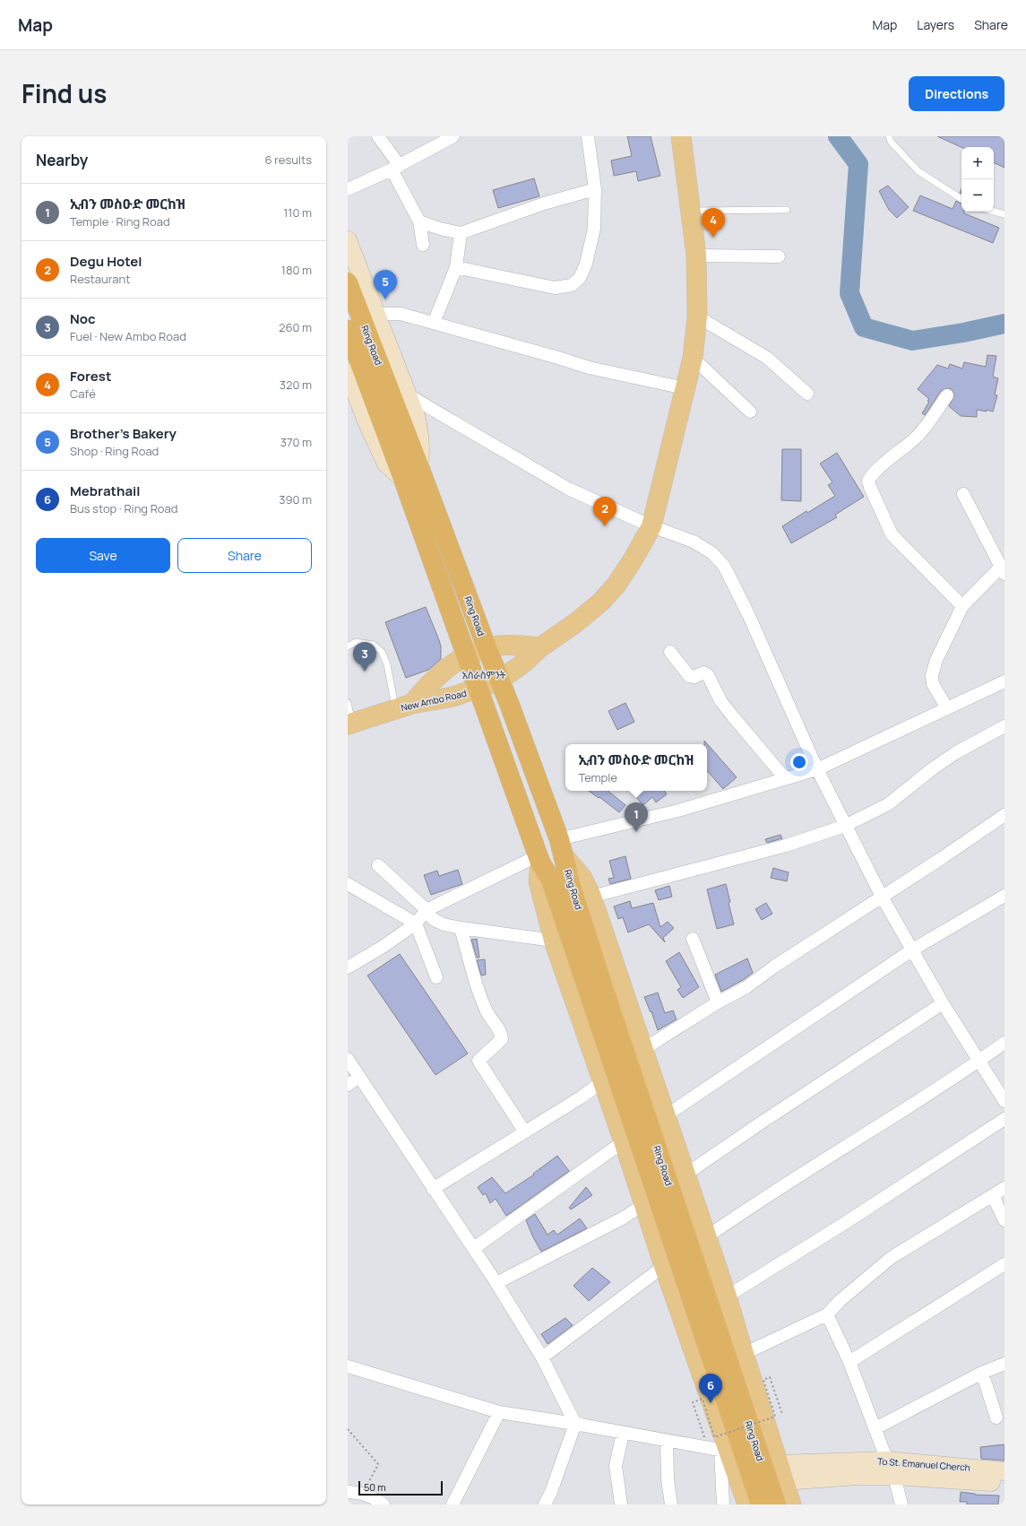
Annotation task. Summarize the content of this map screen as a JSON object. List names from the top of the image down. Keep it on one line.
{"streets":{"highway":["Ring Road"],"main road":["New Ambo Road","To St. Emanuel Cherch"]},"crossings":[["Ring Road","New Ambo Road"]],"districts":["አስራስምንት"],"scale_bar":"50 m","page":{"header":"Map","nav":["Map","Layers","Share"],"title":"Find us","buttons":["Directions",["Save","Share"]],"heading":["Nearby","6 results"],"map_buttons":["+","−"],"list":[{"mark":"1","name":"ኢብን መስዑድ መርከዝ","note":"Temple · Ring Road","value":"110 m"},{"mark":"2","name":"Degu Hotel","note":"Restaurant","value":"180 m"},{"mark":"3","name":"Noc","note":"Fuel · New Ambo Road","value":"260 m"},{"mark":"4","name":"Forest","note":"Café","value":"320 m"},{"mark":"5","name":"Brother's Bakery","note":"Shop · Ring Road","value":"370 m"},{"mark":"6","name":"Mebrathail","note":"Bus stop · Ring Road","value":"390 m"}],"pins":["4","5","2","3","1","6"],"popup":["ኢብን መስዑድ መርከዝ","Temple"],"scale":"50 m"}}
